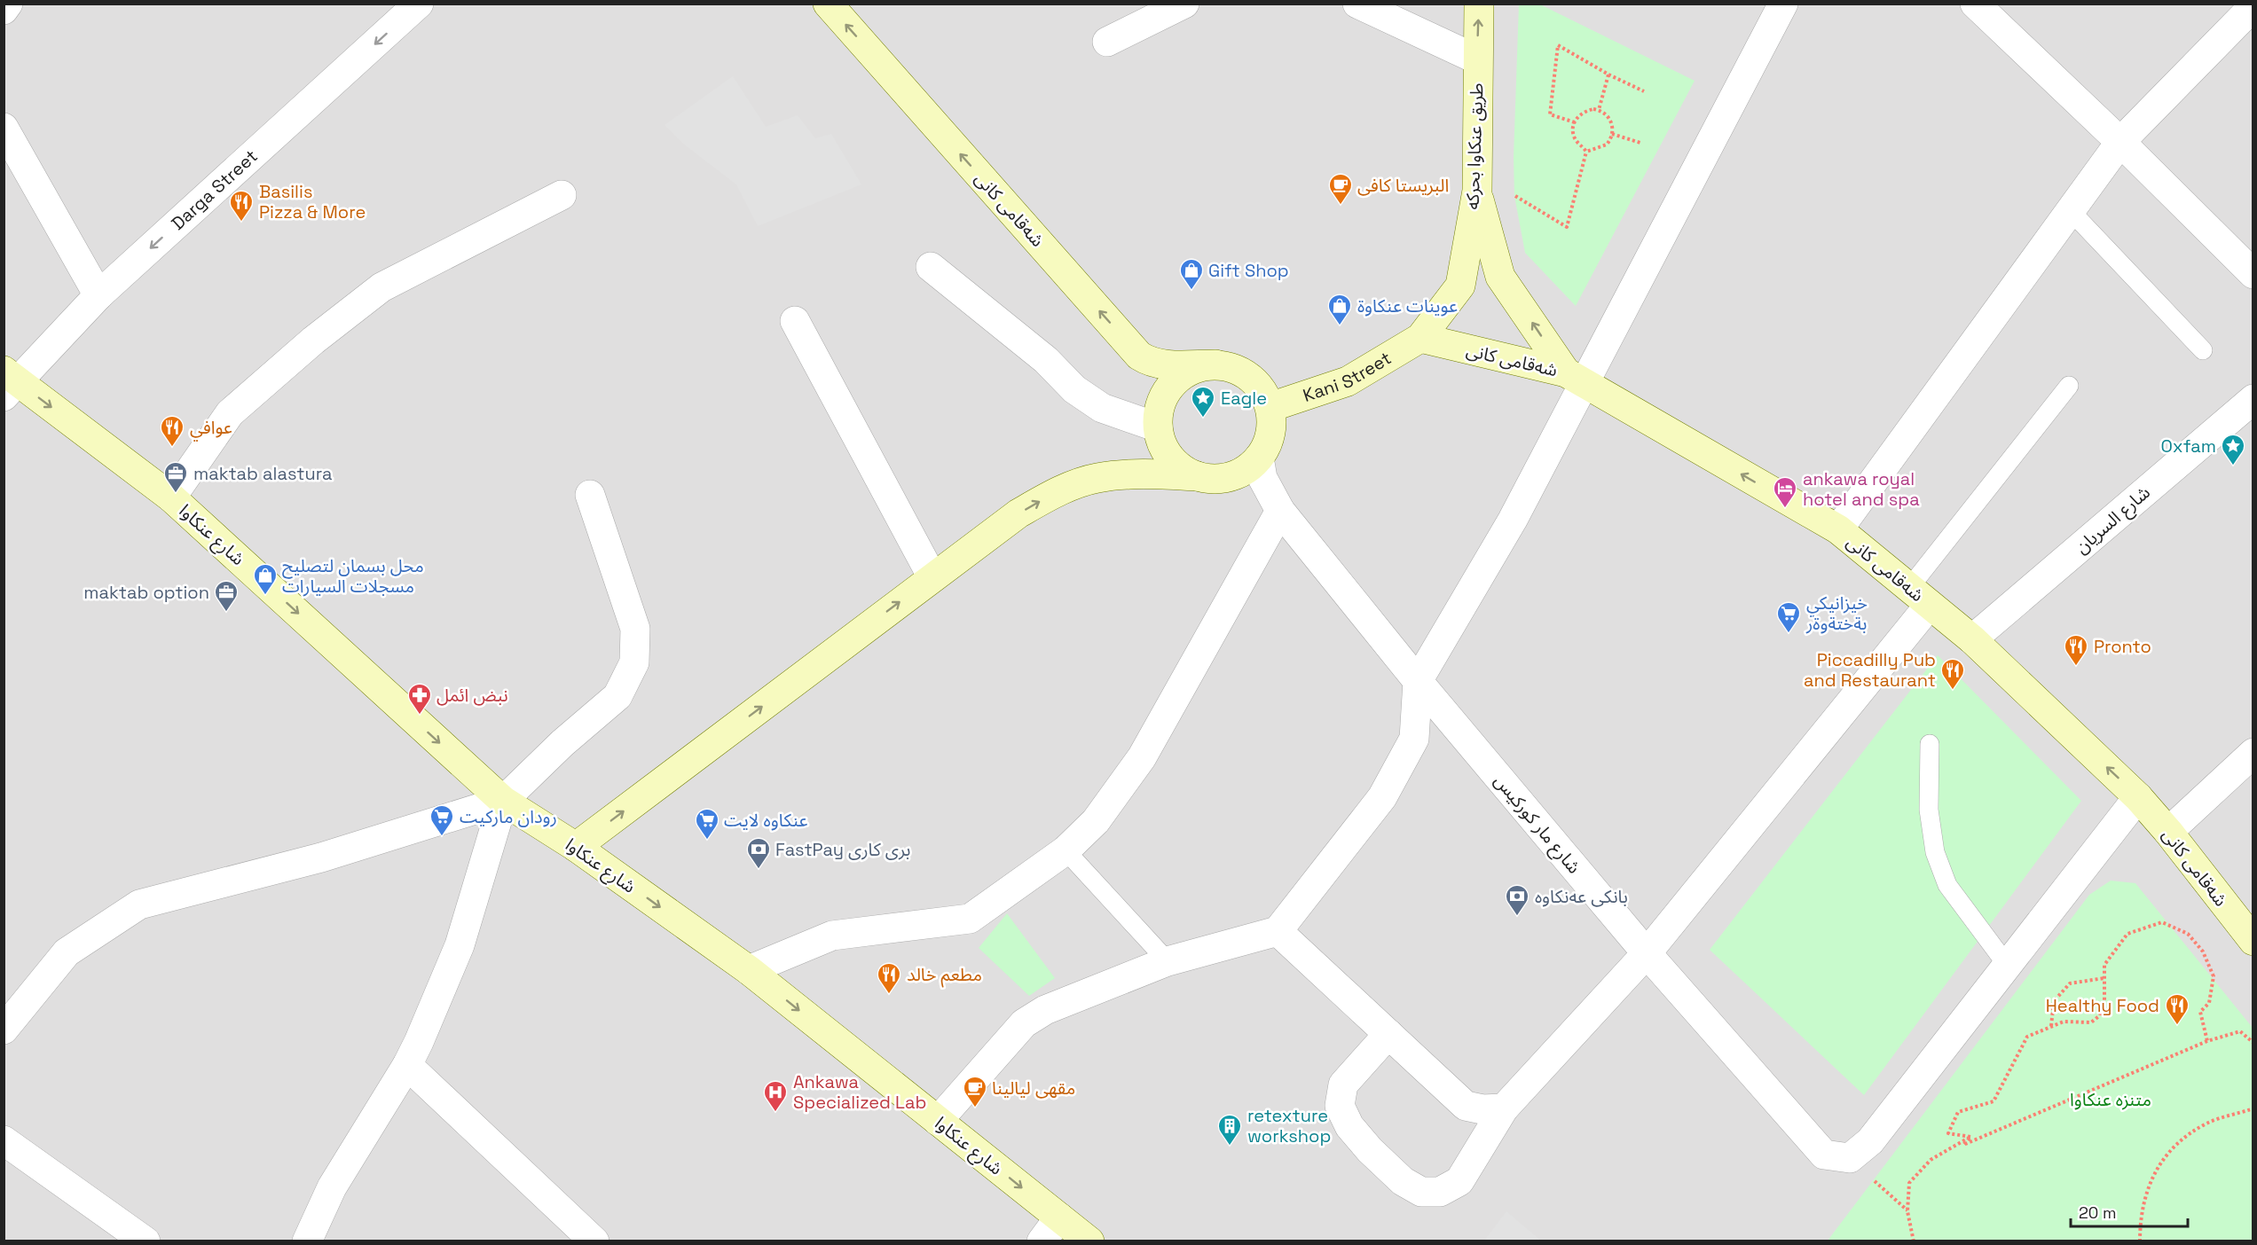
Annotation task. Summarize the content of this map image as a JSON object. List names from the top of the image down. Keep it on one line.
{"streets":{"street":["طريق عنكاوا بحركه","Darga Street","شەقامی کانی","Kani Street","شارع السريان","شارع عنكاوا","شارع مار كوركيس"]},"crossings":[["طريق عنكاوا بحركه","شەقامی کانی"],["طريق عنكاوا بحركه","Kani Street"],["Darga Street","شارع عنكاوا"],["شەقامی کانی","Kani Street"],["شەقامی کانی","شارع السريان"],["شەقامی کانی","شارع مار كوركيس"],["Kani Street","شارع مار كوركيس"]],"one_way":["شارع عنكاوا"],"parks":["متنزه عنكاوا"],"places":{"cafe":["البریستا كافی","مقهى ليالينا"],"restaurant":["Basilis Pizza & More","عوافي","Pronto","Piccadilly Pub and Restaurant","مطعم خالد","Healthy Food"],"shop":["Gift Shop","عوينات عنكاوة","محل بسمان لتصليح مسجلات السيارات"],"place":["Eagle","Oxfam"],"office":["maktab alastura","maktab option"],"hotel":["ankawa royal hotel and spa"],"supermarket":["خيزانيكي بةختةوةر","رودان ماركيت","عنكاوه لايت"],"pharmacy":["نبض ائمل"],"bank":["FastPay بری كاری","بانکی عەنکاوە"],"hospital":["Ankawa Specialized Lab"],"building":["retexture workshop"]},"scale_bar":"20 m"}
